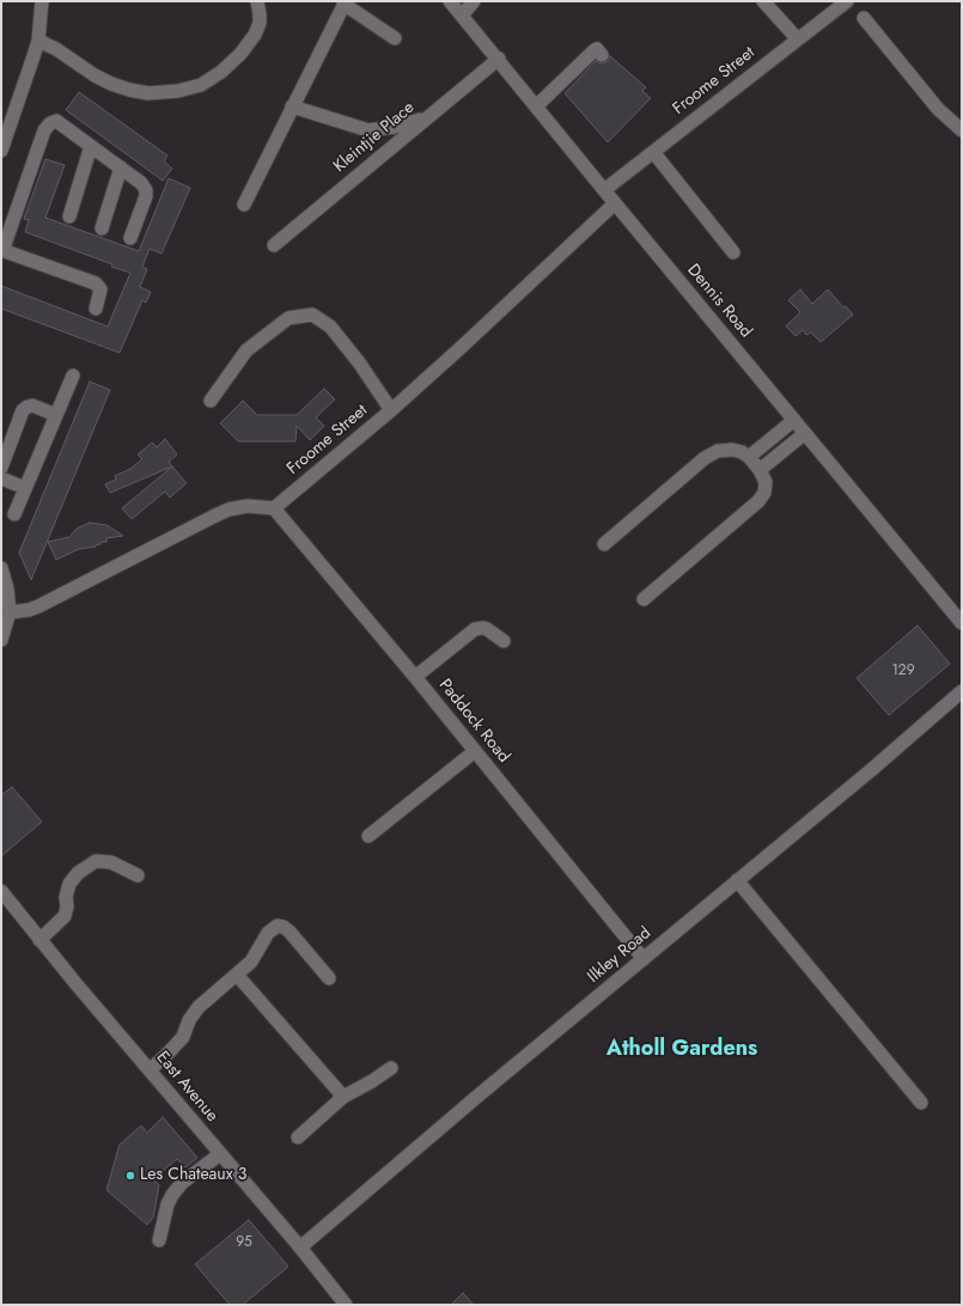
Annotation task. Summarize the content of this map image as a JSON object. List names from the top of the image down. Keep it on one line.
{"streets":{"street":["Froome Street","Kleintjie Place","Dennis Road","Paddock Road","Ilkley Road","East Avenue"]},"crossings":[["Froome Street","Dennis Road"],["Froome Street","Paddock Road"],["Kleintjie Place","Dennis Road"],["Paddock Road","Ilkley Road"],["Ilkley Road","East Avenue"]],"districts":["Atholl Gardens"],"places":["Les Chateaux 3"],"house_numbers":["129","95"]}
